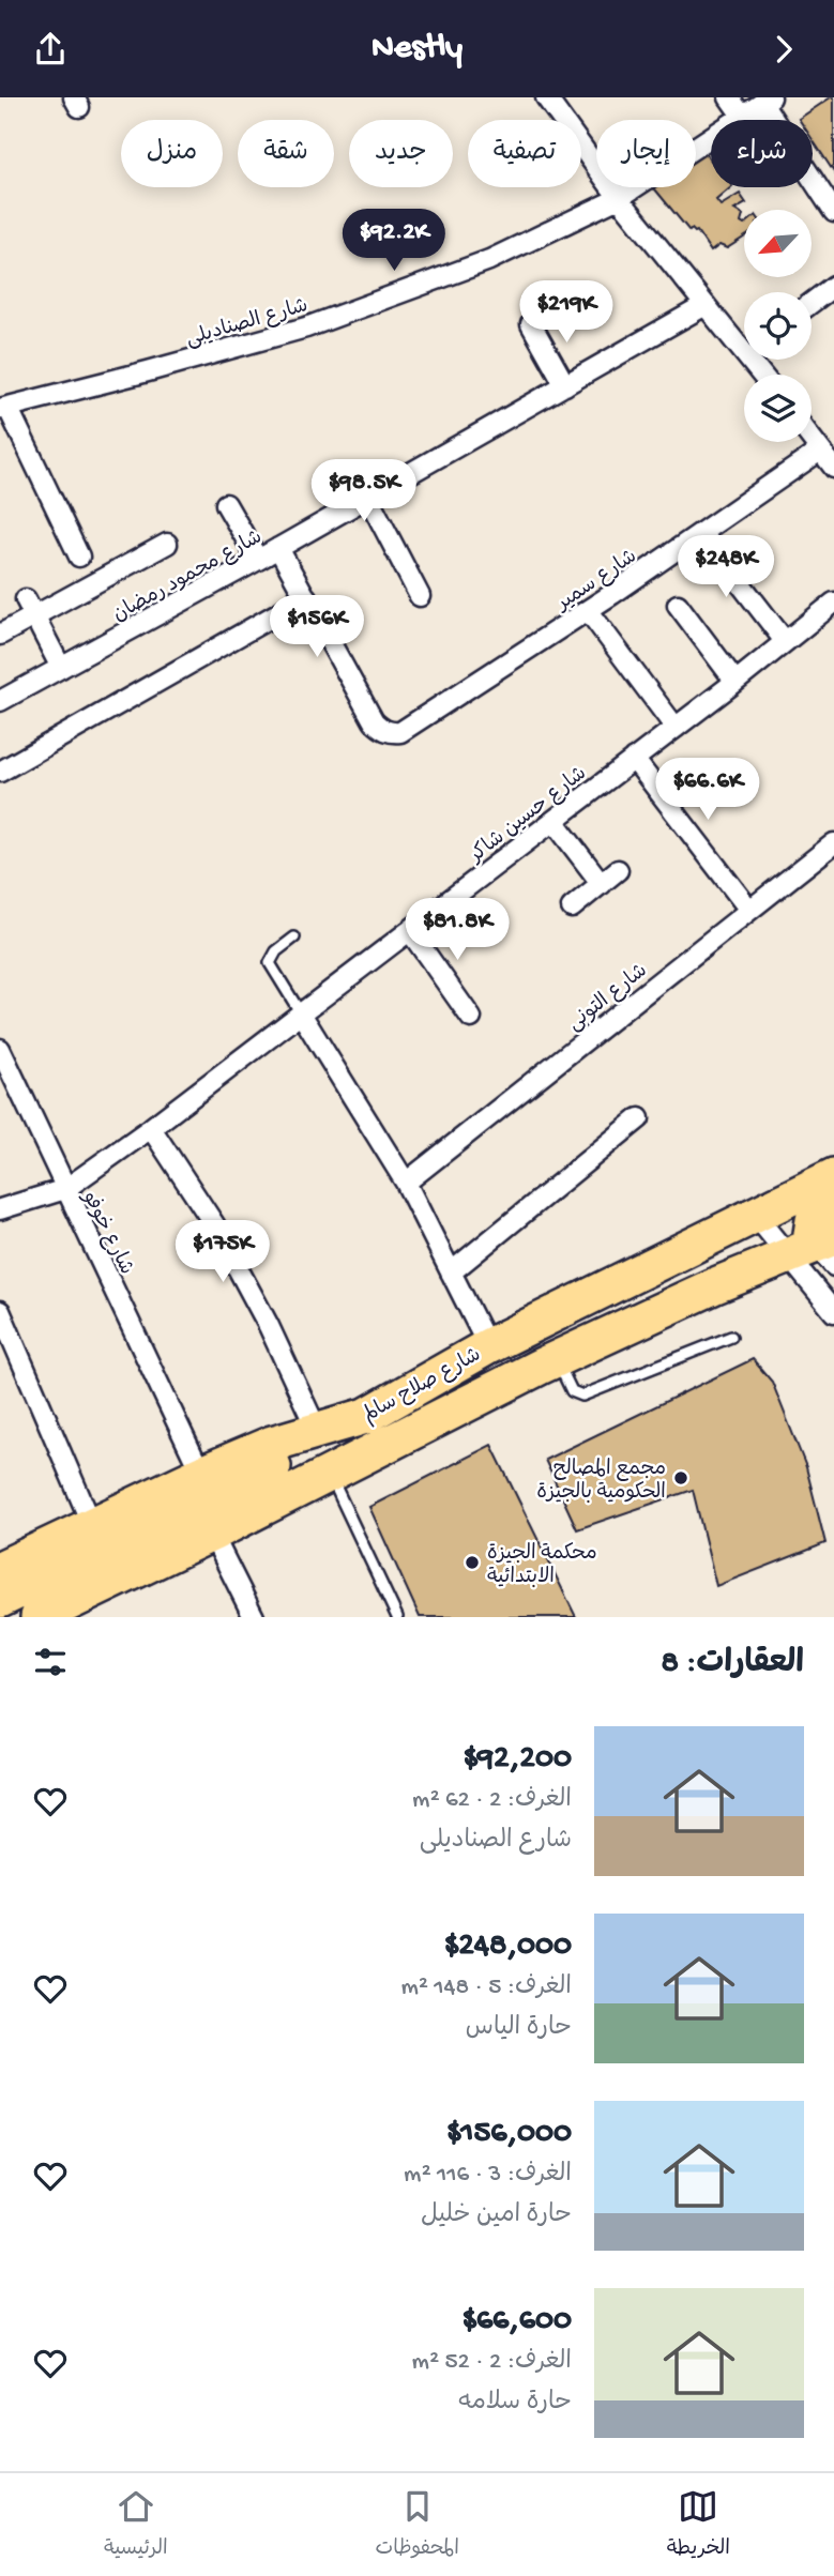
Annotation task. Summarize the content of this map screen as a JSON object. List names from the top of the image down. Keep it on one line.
{"streets":{"highway":["شارع صلاح سالم"],"street":["شارع الصناديلى","شارع محمود رمضان","شارع سمير","شارع حسين شاكر","شارع التونى","شارع خوفو"]},"crossings":[["شارع حسين شاكر","شارع خوفو"],["شارع خوفو","شارع صلاح سالم"]],"places":["مجمع المصالح الحكومية بالجيزة","محكمة الجيزة الابتدائية"],"north":"bottom left","page":{"header":"Nestly","chip":["شراء","إيجار","تصفية","جديد","شقة","منزل"],"price":["$92.2K","$219K","$98.5K","$248K","$156K","$66.6K","$81.8K","$175K"],"heading":"العقارات: 8","list":[{"name":"$92,200","note":"الغرف: 2 · 62 m² · شارع الصناديلى"},{"name":"$248,000","note":"الغرف: 5 · 148 m² · حارة الياس"},{"name":"$156,000","note":"الغرف: 3 · 116 m² · حارة امين خليل"},{"name":"$66,600","note":"الغرف: 2 · 52 m² · حارة سلامه"}],"tabs":["الخريطة","المحفوظات","الرئيسية"]}}
